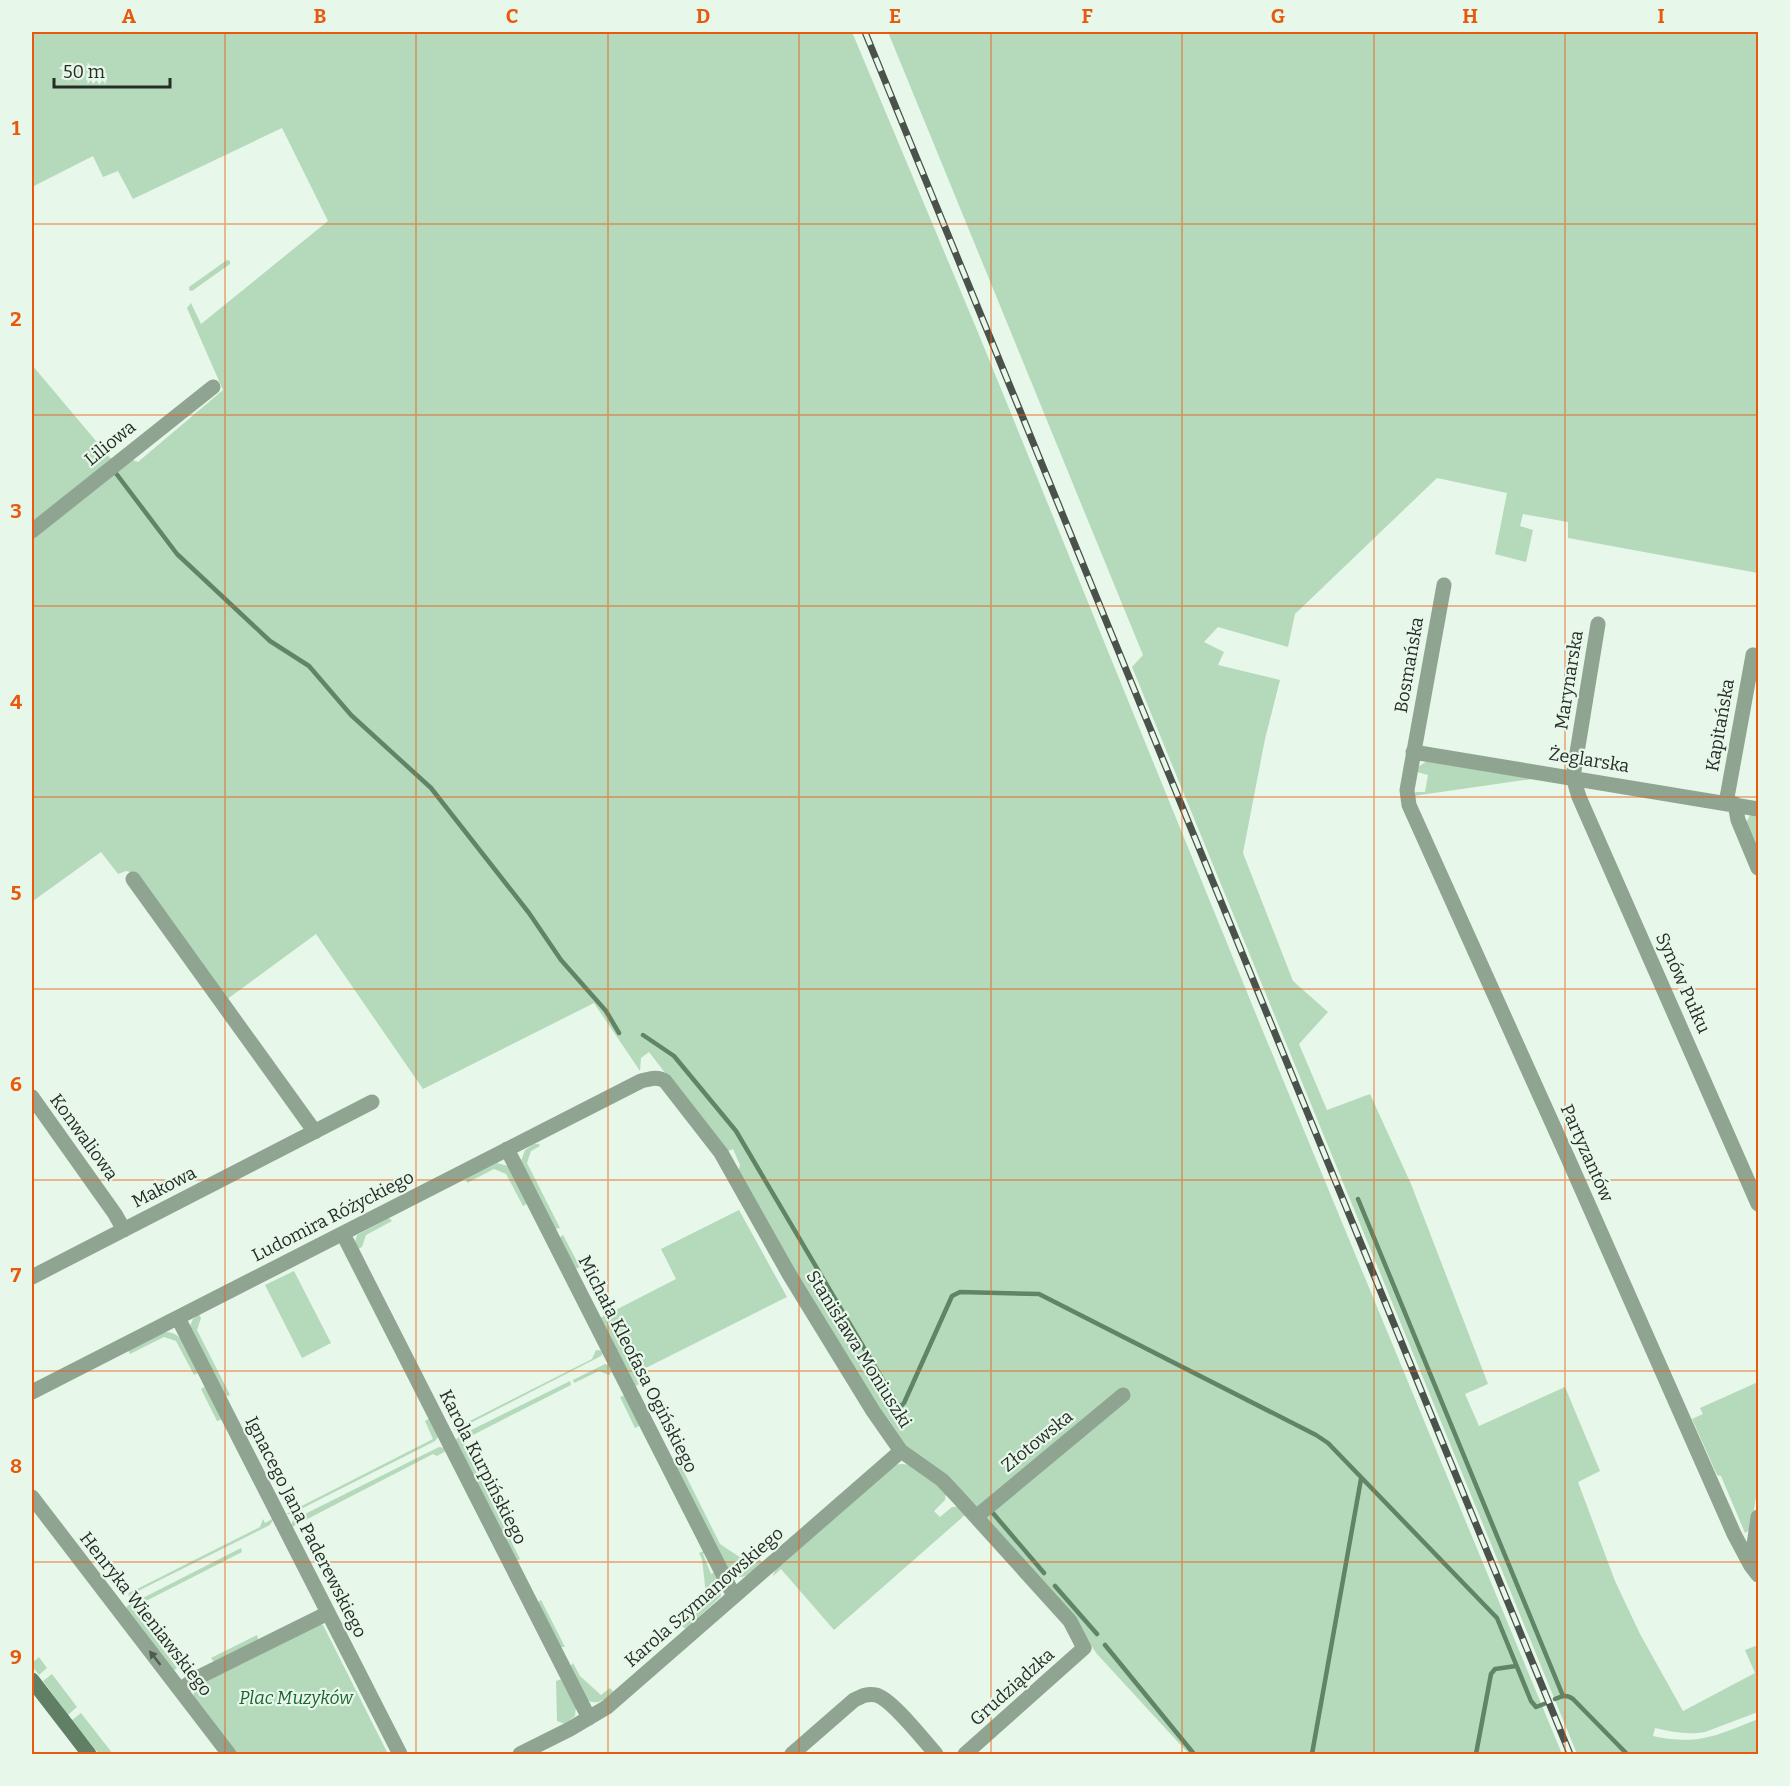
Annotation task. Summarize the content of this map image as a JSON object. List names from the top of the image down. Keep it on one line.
{"streets":{"street":["Liliowa","Bosmańska","Marynarska","Kapitańska","Żeglarska","Synów Pułku","Konwaliowa","Partyzantów","Makowa","Ludomira Różyckiego","Stanisława Moniuszki","Michała Kleofasa Ogińskiego","Złotowska","Karola Kurpińskiego","Ignacego Jana Paderewskiego","Karola Szymanowskiego","Henryka Wieniawskiego","Grudziądzka"]},"crossings":[["Bosmańska","Żeglarska"],["Bosmańska","Partyzantów"],["Marynarska","Żeglarska"],["Marynarska","Synów Pułku"],["Kapitańska","Żeglarska"],["Żeglarska","Synów Pułku"],["Żeglarska","Partyzantów"],["Konwaliowa","Makowa"],["Ludomira Różyckiego","Stanisława Moniuszki"],["Ludomira Różyckiego","Michała Kleofasa Ogińskiego"],["Ludomira Różyckiego","Karola Kurpińskiego"],["Ludomira Różyckiego","Ignacego Jana Paderewskiego"],["Stanisława Moniuszki","Złotowska"],["Stanisława Moniuszki","Karola Szymanowskiego"],["Stanisława Moniuszki","Grudziądzka"],["Michała Kleofasa Ogińskiego","Karola Szymanowskiego"],["Karola Kurpińskiego","Karola Szymanowskiego"]],"parks":["Plac Muzyków"],"scale_bar":"50 m","grid":{"columns":["A","B","C","D","E","F","G","H","I"],"rows":["1","2","3","4","5","6","7","8","9"]}}
